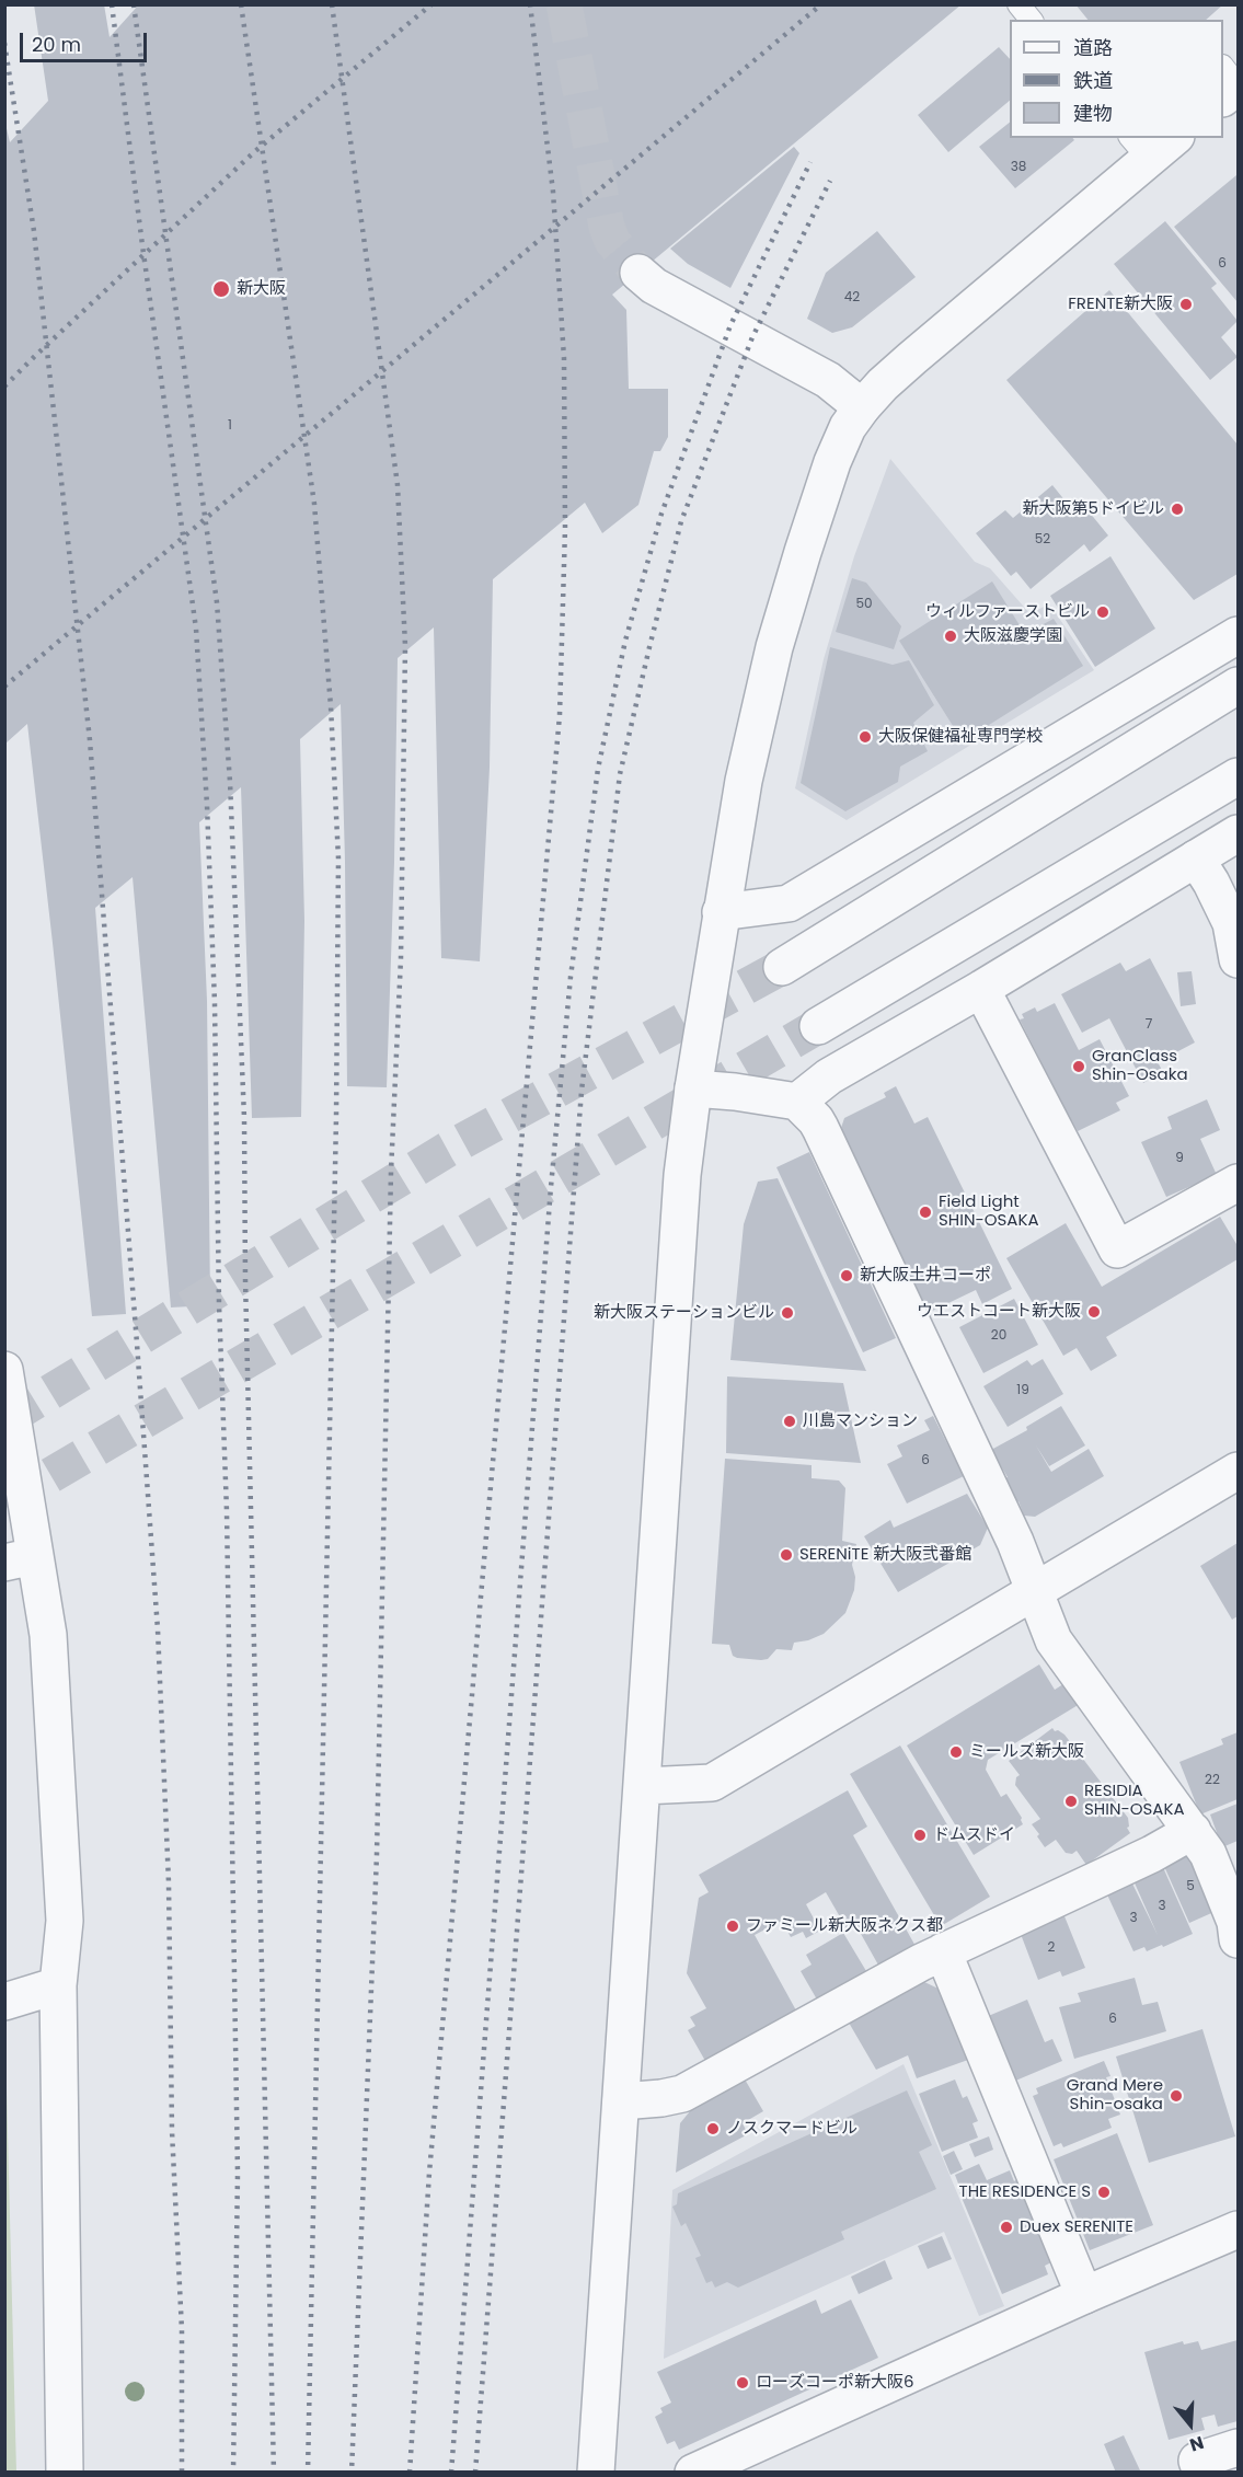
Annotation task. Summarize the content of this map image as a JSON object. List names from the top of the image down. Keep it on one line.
{"places":["新大阪","FRENTE新大阪","新大阪第5ドイビル","ウィルファーストビル","大阪滋慶学園","大阪保健福祉専門学校","GranClass Shin-Osaka","Field Light SHIN-OSAKA","新大阪土井コーポ","ウエストコート新大阪","新大阪ステーションビル","川島マンション","SERENiTE 新大阪弐番館","ミールズ新大阪","RESIDIA SHIN-OSAKA","ドムスドイ","ファミール新大阪ネクス都","Grand Mere Shin-osaka","ノスクマードビル","THE RESIDENCE S","Duex SERENITE","ローズコーポ新大阪6"],"house_numbers":["38","6","42","1","52","50","7","9","20","19","6","22","5","3","3","2","6"],"legend":["道路","鉄道","建物"],"scale_bar":"20 m","north":"bottom"}
